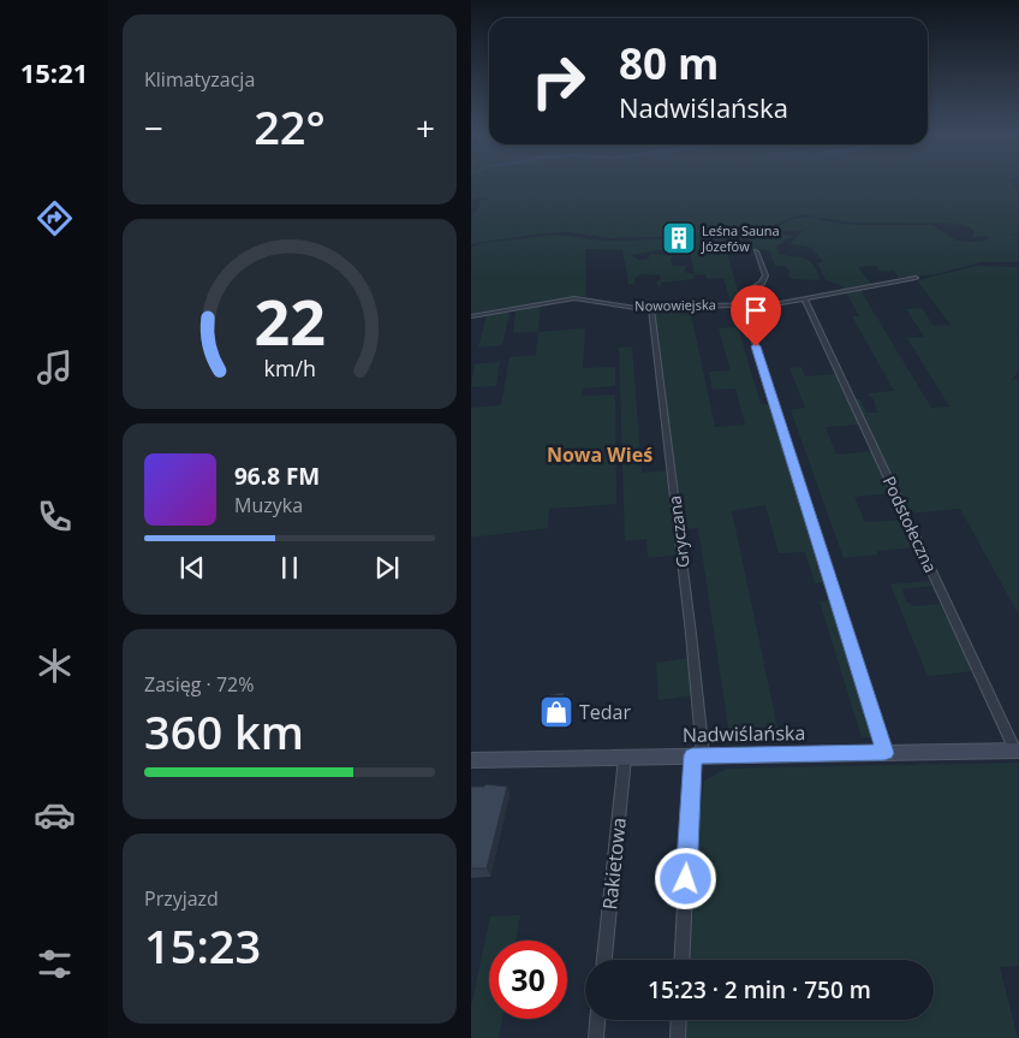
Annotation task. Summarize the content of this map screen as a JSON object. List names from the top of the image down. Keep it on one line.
{"streets":{"main road":["Nadwiślańska"],"street":["Nowowiejska","Podstołeczna","Gryczana","Rakietowa"]},"crossings":[["Nowowiejska","Podstołeczna"],["Nowowiejska","Gryczana"],["Podstołeczna","Nadwiślańska"],["Gryczana","Nadwiślańska"],["Nadwiślańska","Rakietowa"]],"districts":["Nowa Wieś"],"places":{"building":["Leśna Sauna Józefów"],"shop":["Tedar"]},"page":{"tabs":"15:21","tile":["Klimatyzacja",["Zasięg · 72%","360 km"],["Przyjazd","15:23"]],"turn":["80 m","Nadwiślańska"],"heat":["−","22°","+"],"song":["96.8 FM","Muzyka"],"limit":"30","trip":"15:23 · 2 min · 750 m","gauge":["22","km/h"]}}
